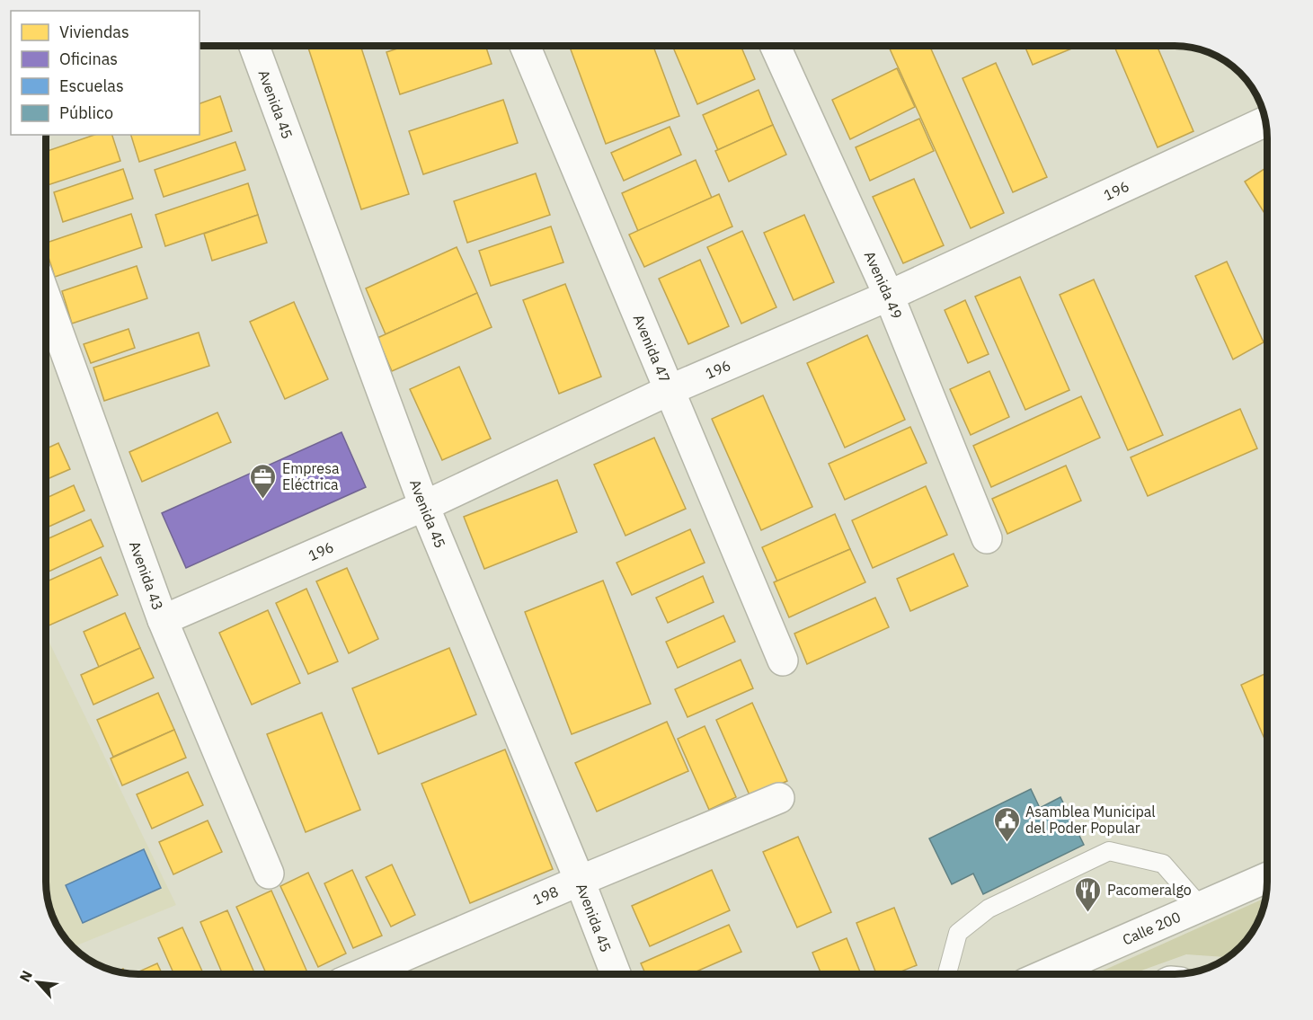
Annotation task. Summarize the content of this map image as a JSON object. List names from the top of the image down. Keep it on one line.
{"streets":{"street":["Avenida 45","196","Avenida 49","Avenida 47","Avenida 43","198","Calle 200"]},"crossings":[["Avenida 45","196"],["Avenida 45","198"],["196","Avenida 49"],["196","Avenida 47"],["196","Avenida 43"]],"places":{"office":["Empresa Eléctrica"],"public building":["Asamblea Municipal del Poder Popular"],"restaurant":["Pacomeralgo"]},"legend":["Viviendas","Oficinas","Escuelas","Público"],"north":"top left"}
